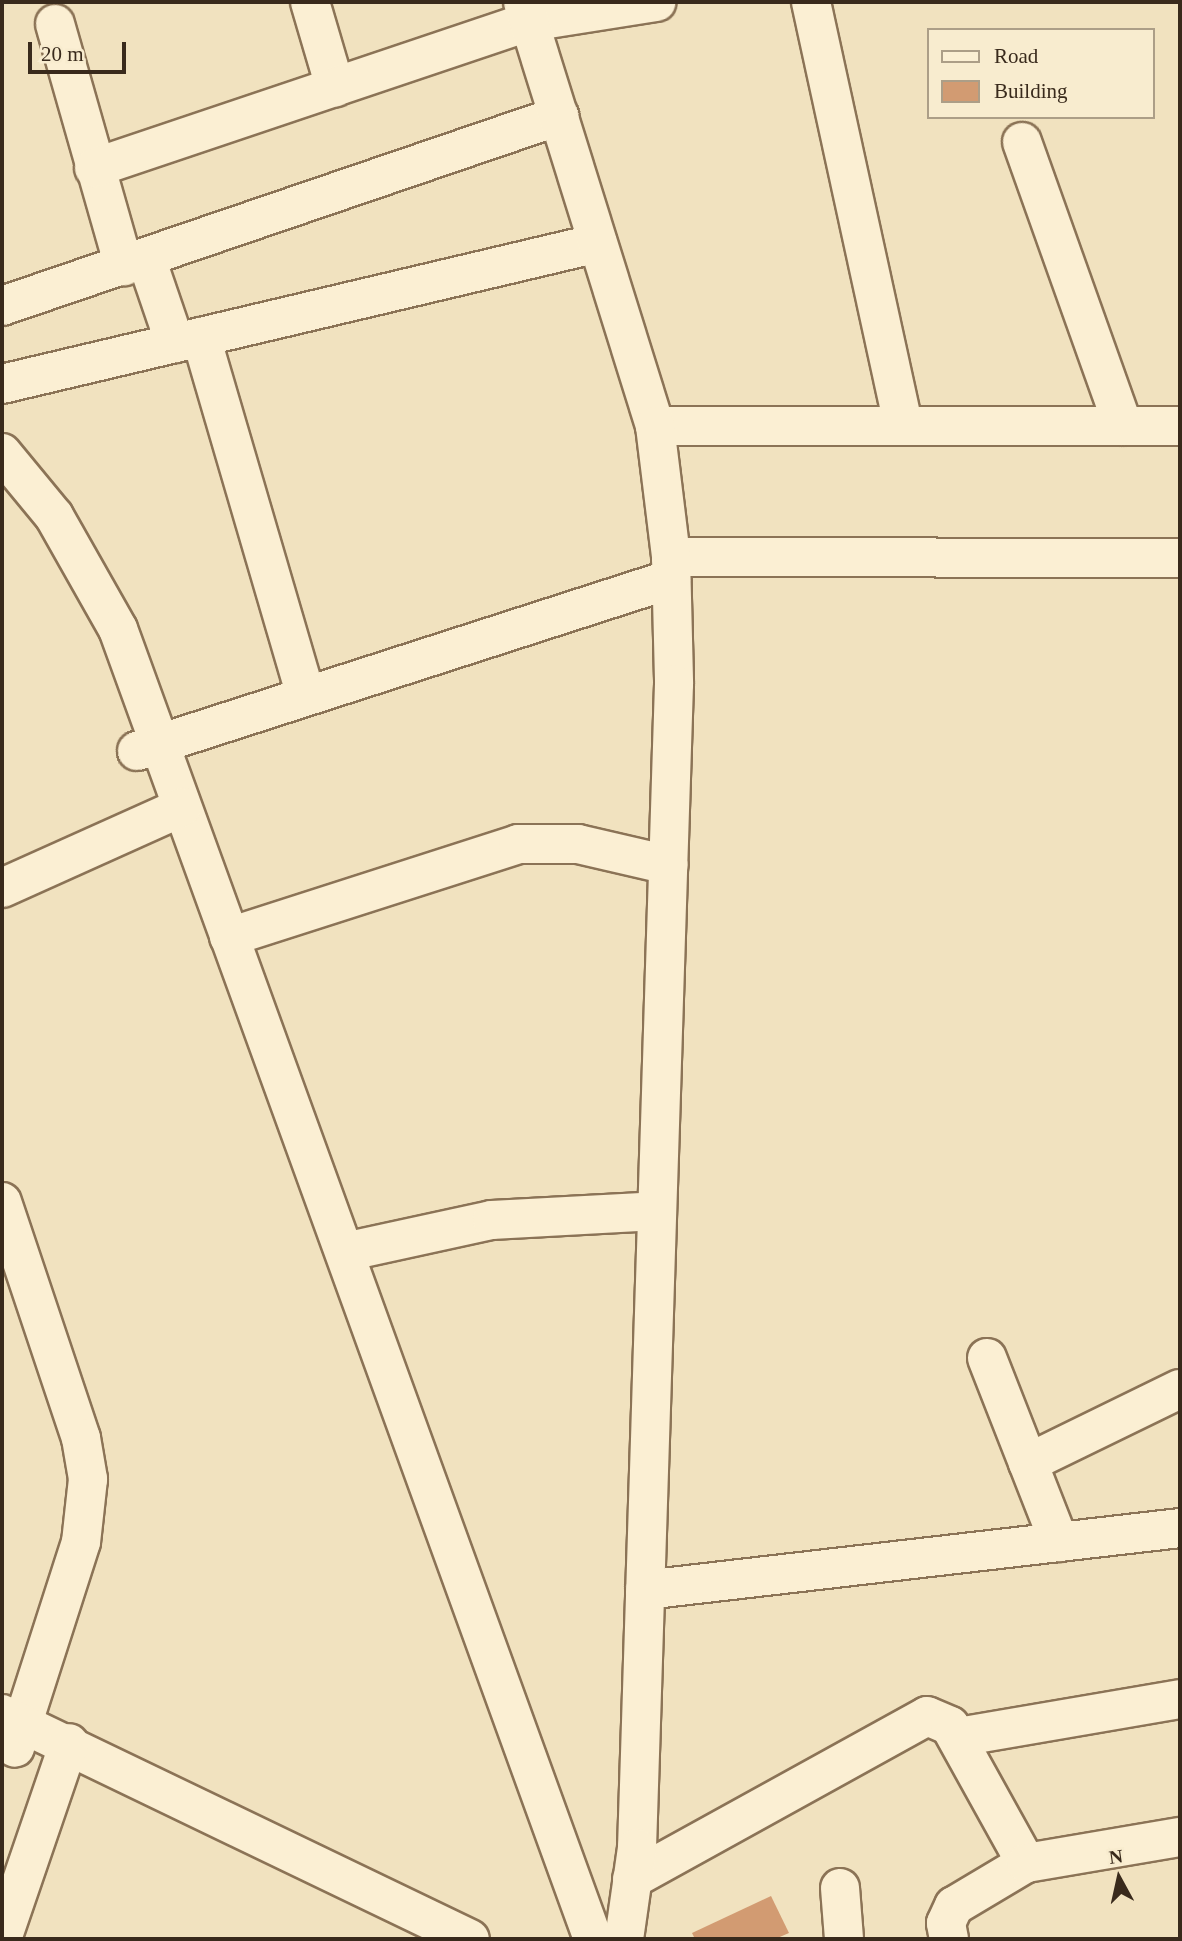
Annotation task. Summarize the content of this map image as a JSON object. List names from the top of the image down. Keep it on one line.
{"legend":["Road","Building"],"scale_bar":"20 m","north":"top"}
